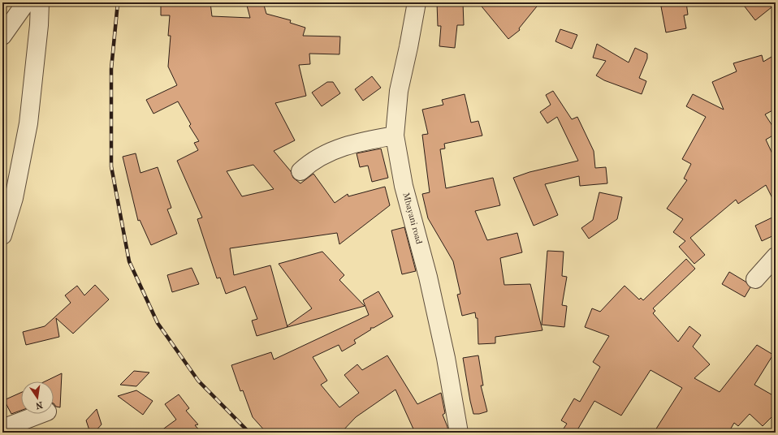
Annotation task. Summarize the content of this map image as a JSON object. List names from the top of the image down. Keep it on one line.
{"streets":{"street":["Mbayani road"]},"north":"bottom"}
